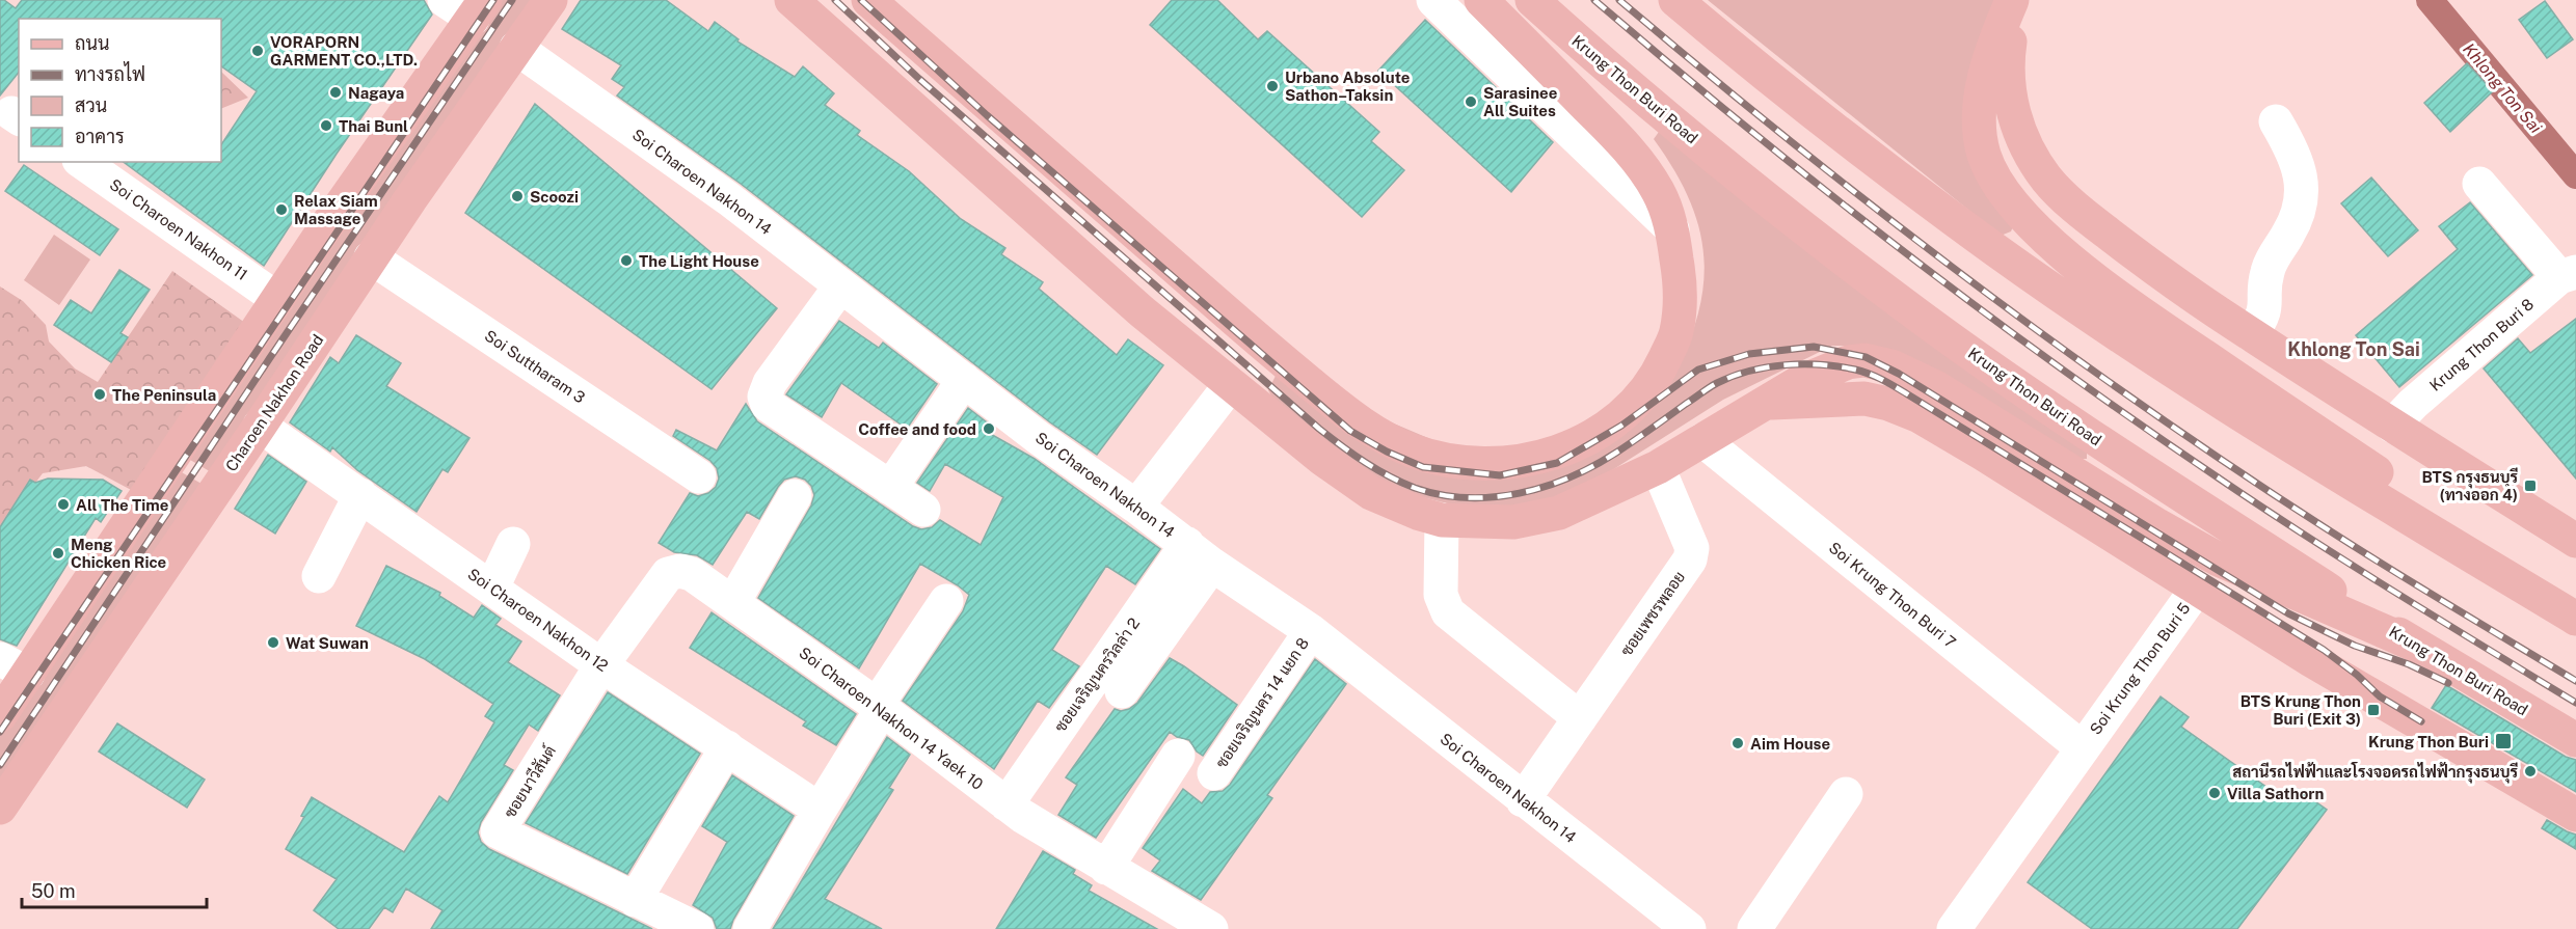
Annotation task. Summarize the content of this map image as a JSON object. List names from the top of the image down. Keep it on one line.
{"streets":{"main road":["Krung Thon Buri Road","Charoen Nakhon Road"],"street":["Soi Charoen Nakhon 14","Soi Charoen Nakhon 11","Krung Thon Buri 8","Soi Suttharam 3","Soi Krung Thon Buri 7","ซอยเพชรพลอย","Soi Charoen Nakhon 12","Soi Krung Thon Buri 5","ซอยเจริญนครวิลล่า 2","ซอยเจริญนคร 14 แยก 8","Soi Charoen Nakhon 14 Yaek 10","ซอยนาวีสันต์"]},"crossings":[["Soi Charoen Nakhon 14","Charoen Nakhon Road"],["Soi Charoen Nakhon 14","ซอยเพชรพลอย"],["Soi Charoen Nakhon 14","ซอยเจริญนครวิลล่า 2"],["Soi Charoen Nakhon 14","ซอยเจริญนคร 14 แยก 8"],["Soi Suttharam 3","Charoen Nakhon Road"],["Charoen Nakhon Road","Soi Charoen Nakhon 12"],["Soi Krung Thon Buri 7","Soi Krung Thon Buri 5"],["Soi Charoen Nakhon 12","Soi Charoen Nakhon 14 Yaek 10"],["Soi Charoen Nakhon 12","ซอยนาวีสันต์"],["ซอยเจริญนครวิลล่า 2","Soi Charoen Nakhon 14 Yaek 10"],["Soi Charoen Nakhon 14 Yaek 10","ซอยนาวีสันต์"]],"districts":["Khlong Ton Sai"],"water":["Khlong Ton Sai"],"places":{"other":["VORAPORN GARMENT CO.,LTD.","Urbano Absolute Sathon–Taksin","Nagaya","Sarasinee All Suites","Thai Bunl","Scoozi","Relax Siam Massage","The Light House","The Peninsula","Coffee and food","All The Time","Meng Chicken Rice","Wat Suwan","Aim House","สถานีรถไฟฟ้าและโรงจอดรถไฟฟ้ากรุงธนบุรี","Villa Sathorn"],"transit":["BTS กรุงธนบุรี (ทางออก 4)","BTS Krung Thon Buri (Exit 3)","Krung Thon Buri"]},"legend":["ถนน","ทางรถไฟ","สวน","อาคาร"],"scale_bar":"50 m"}
